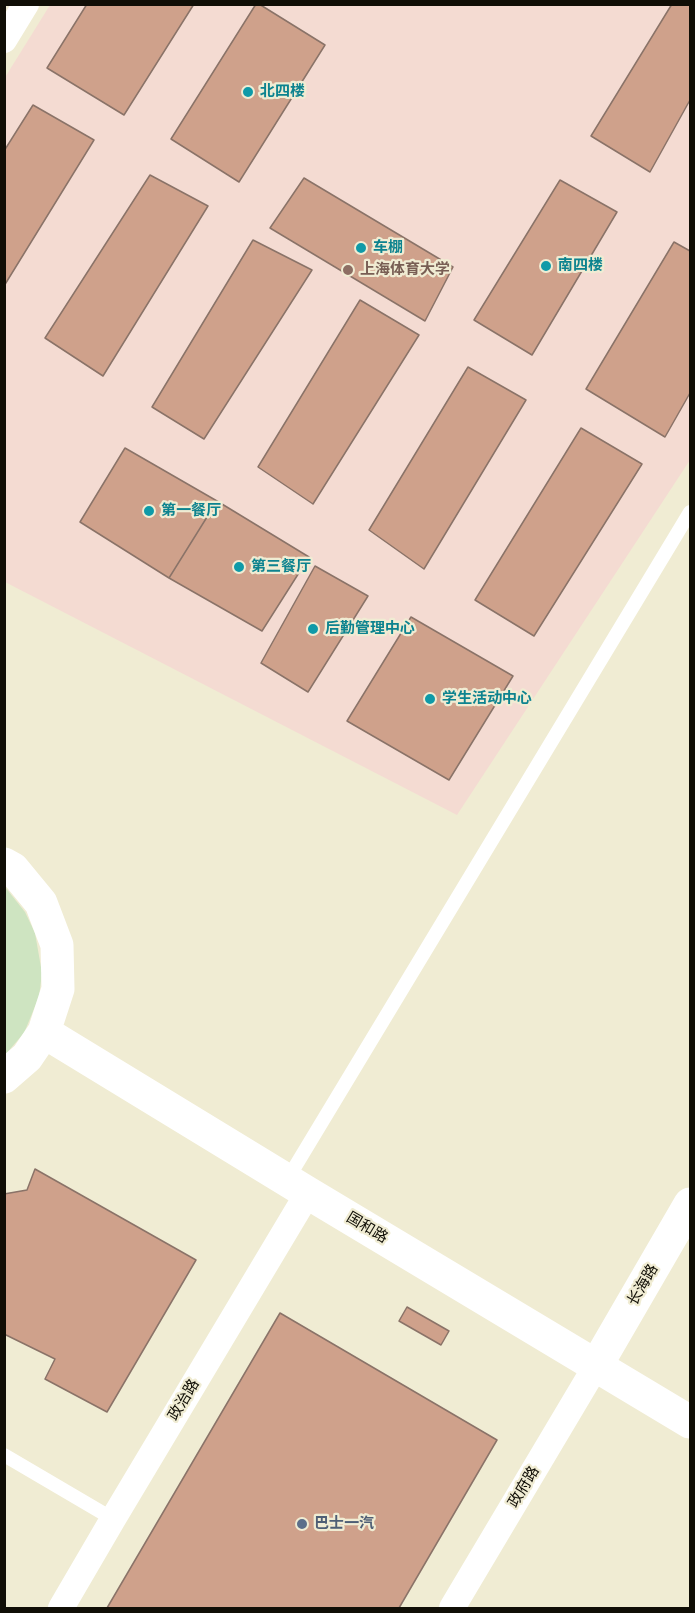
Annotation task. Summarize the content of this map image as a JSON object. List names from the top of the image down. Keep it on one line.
{"streets":{"main road":["国和路","长海路"],"street":["政治路","政府路"]},"crossings":[["国和路","长海路"],["国和路","政治路"],["国和路","政府路"],["长海路","政府路"]],"places":["北四楼","车棚","南四楼","上海体育大学","第一餐厅","第三餐厅","后勤管理中心","学生活动中心","巴士一汽"]}
